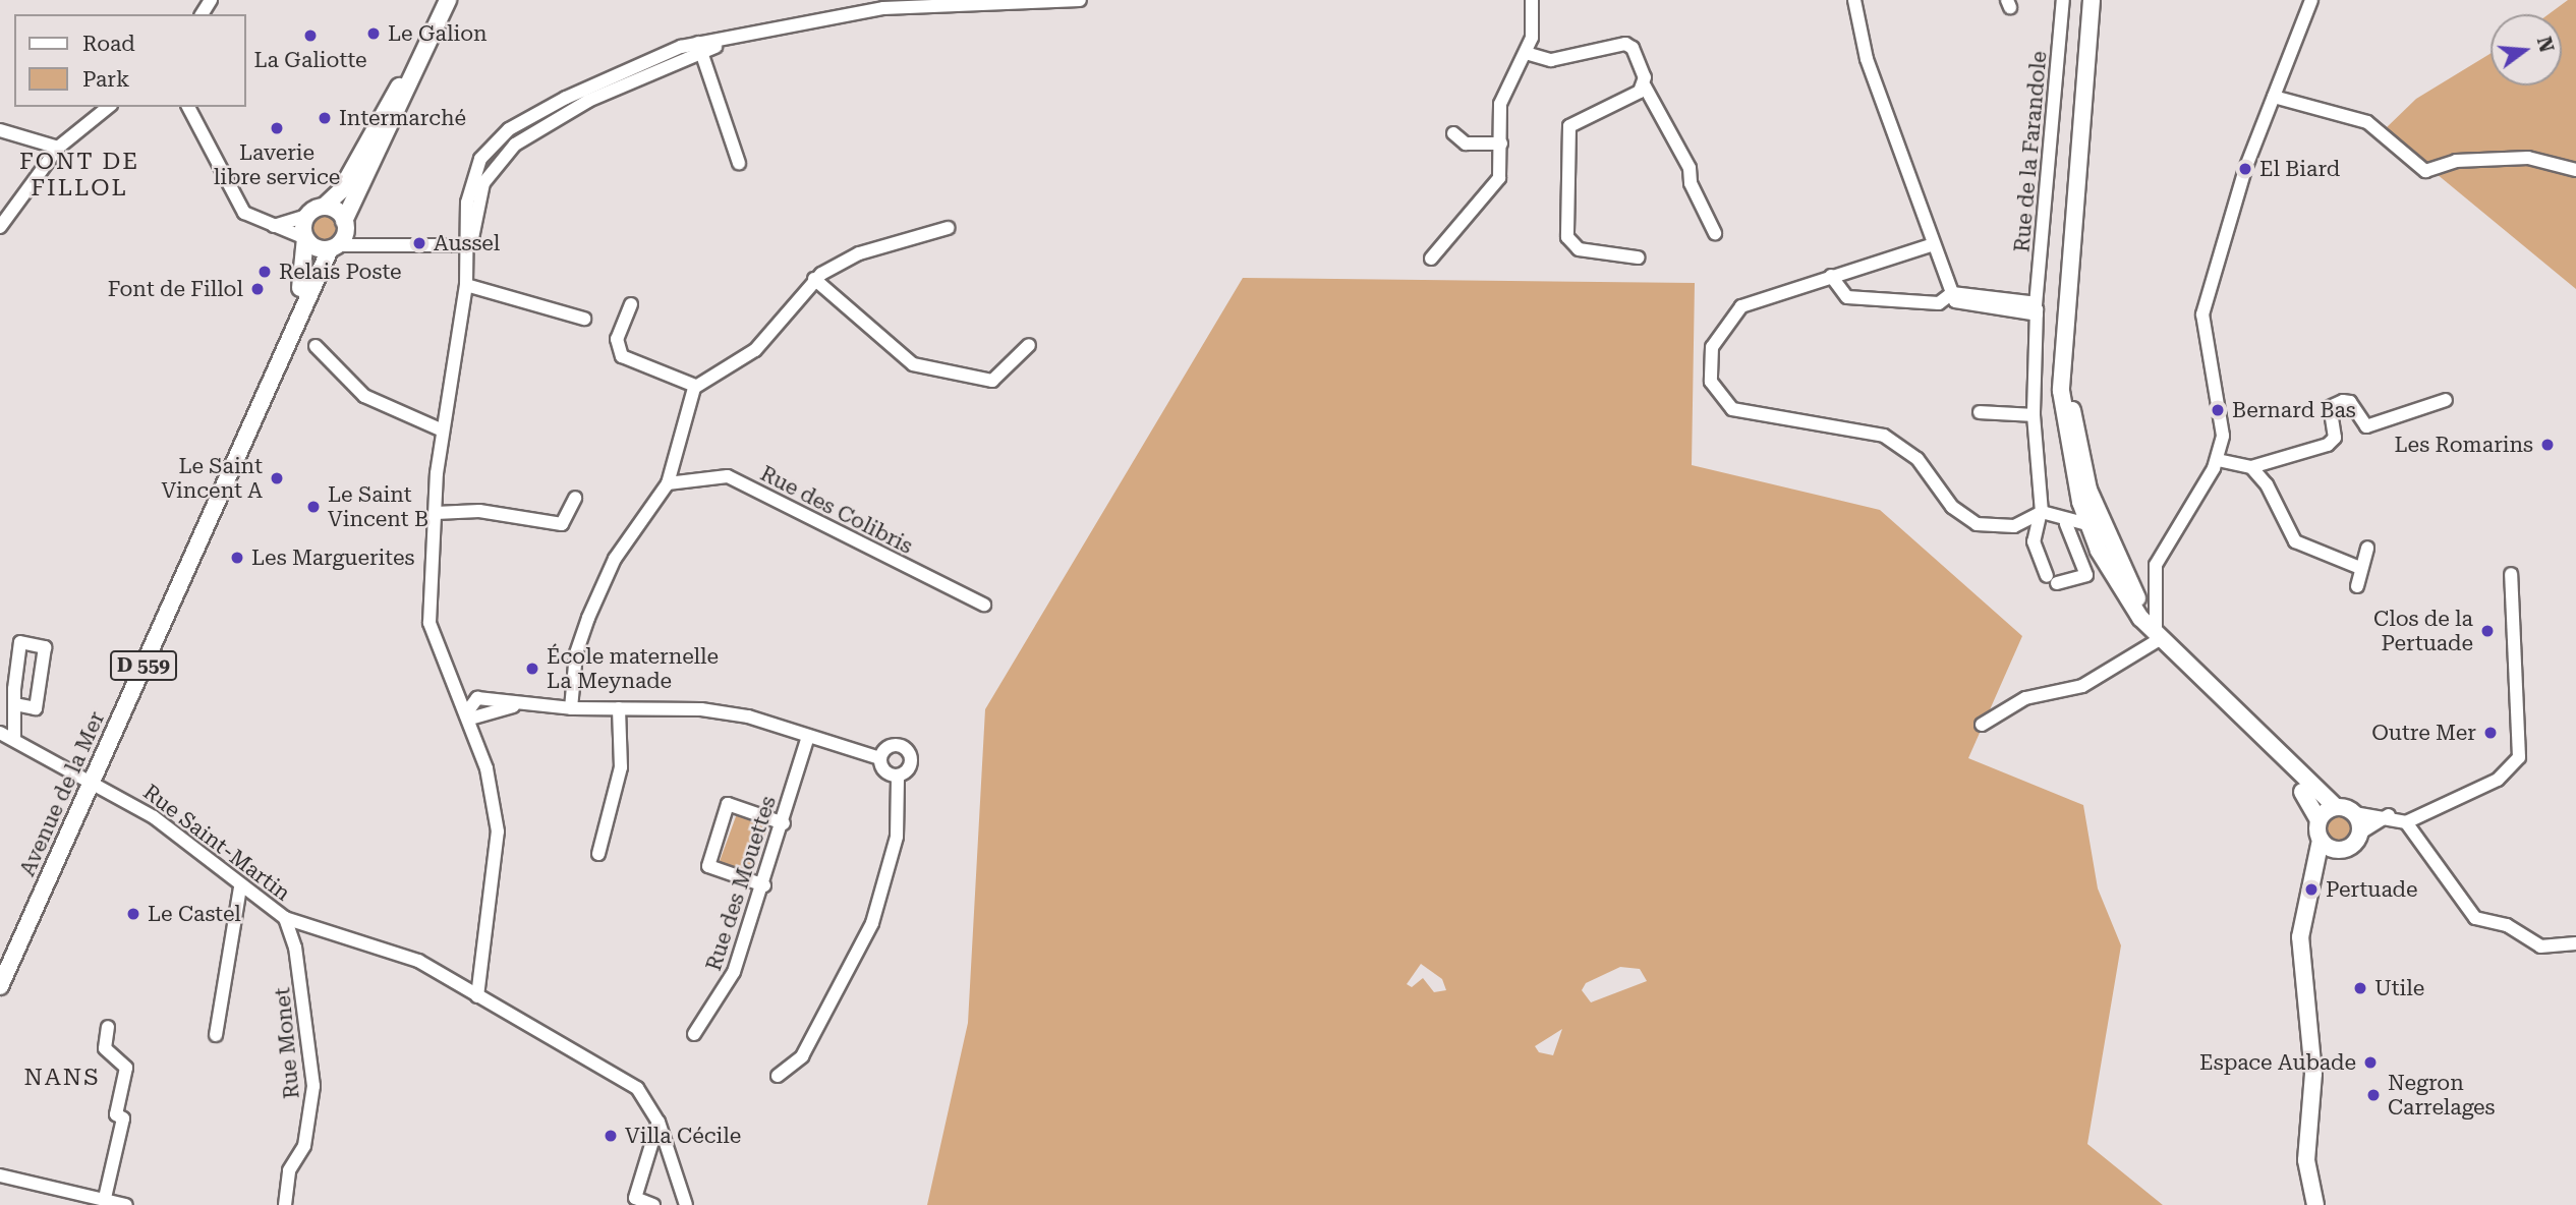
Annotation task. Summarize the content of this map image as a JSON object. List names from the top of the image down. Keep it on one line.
{"streets":{"main road":["D 559","Avenue de la Mer"],"street":["Rue de la Farandole","Rue des Colibris","Rue Saint-Martin","Rue des Mouettes","Rue Monet"]},"crossings":[["Avenue de la Mer","Rue Saint-Martin"],["Rue Saint-Martin","Rue Monet"]],"districts":["FONT DE FILLOL","NANS"],"places":["Le Galion","La Galiotte","Intermarché","Laverie libre service","El Biard","Aussel","Relais Poste","Font de Fillol","Bernard Bas","Les Romarins","Le Saint Vincent A","Le Saint Vincent B","Les Marguerites","Clos de la Pertuade","École maternelle La Meynade","Outre Mer","Pertuade","Le Castel","Utile","Espace Aubade","Negron Carrelages","Villa Cécile"],"legend":["Road","Park"],"north":"right"}
